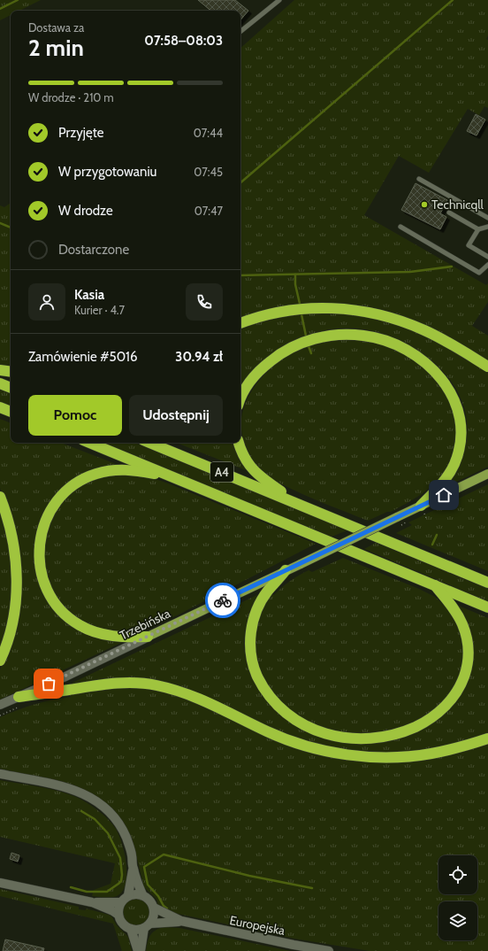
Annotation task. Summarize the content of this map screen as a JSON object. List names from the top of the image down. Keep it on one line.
{"streets":{"highway":["A4"],"main road":["Trzebińska","Europejska"]},"places":["Technicqll"],"page":{"heading":["2 min","Dostawa za","07:58–08:03"],"panel":["Kasia","Kurier · 4.7","Zamówienie #5016","30.94 zł"],"bar":"W drodze · 210 m","list":[["Przyjęte","07:44"],["W przygotowaniu","07:45"],["W drodze","07:47"],"Dostarczone"],"buttons":["Pomoc","Udostępnij"]}}
